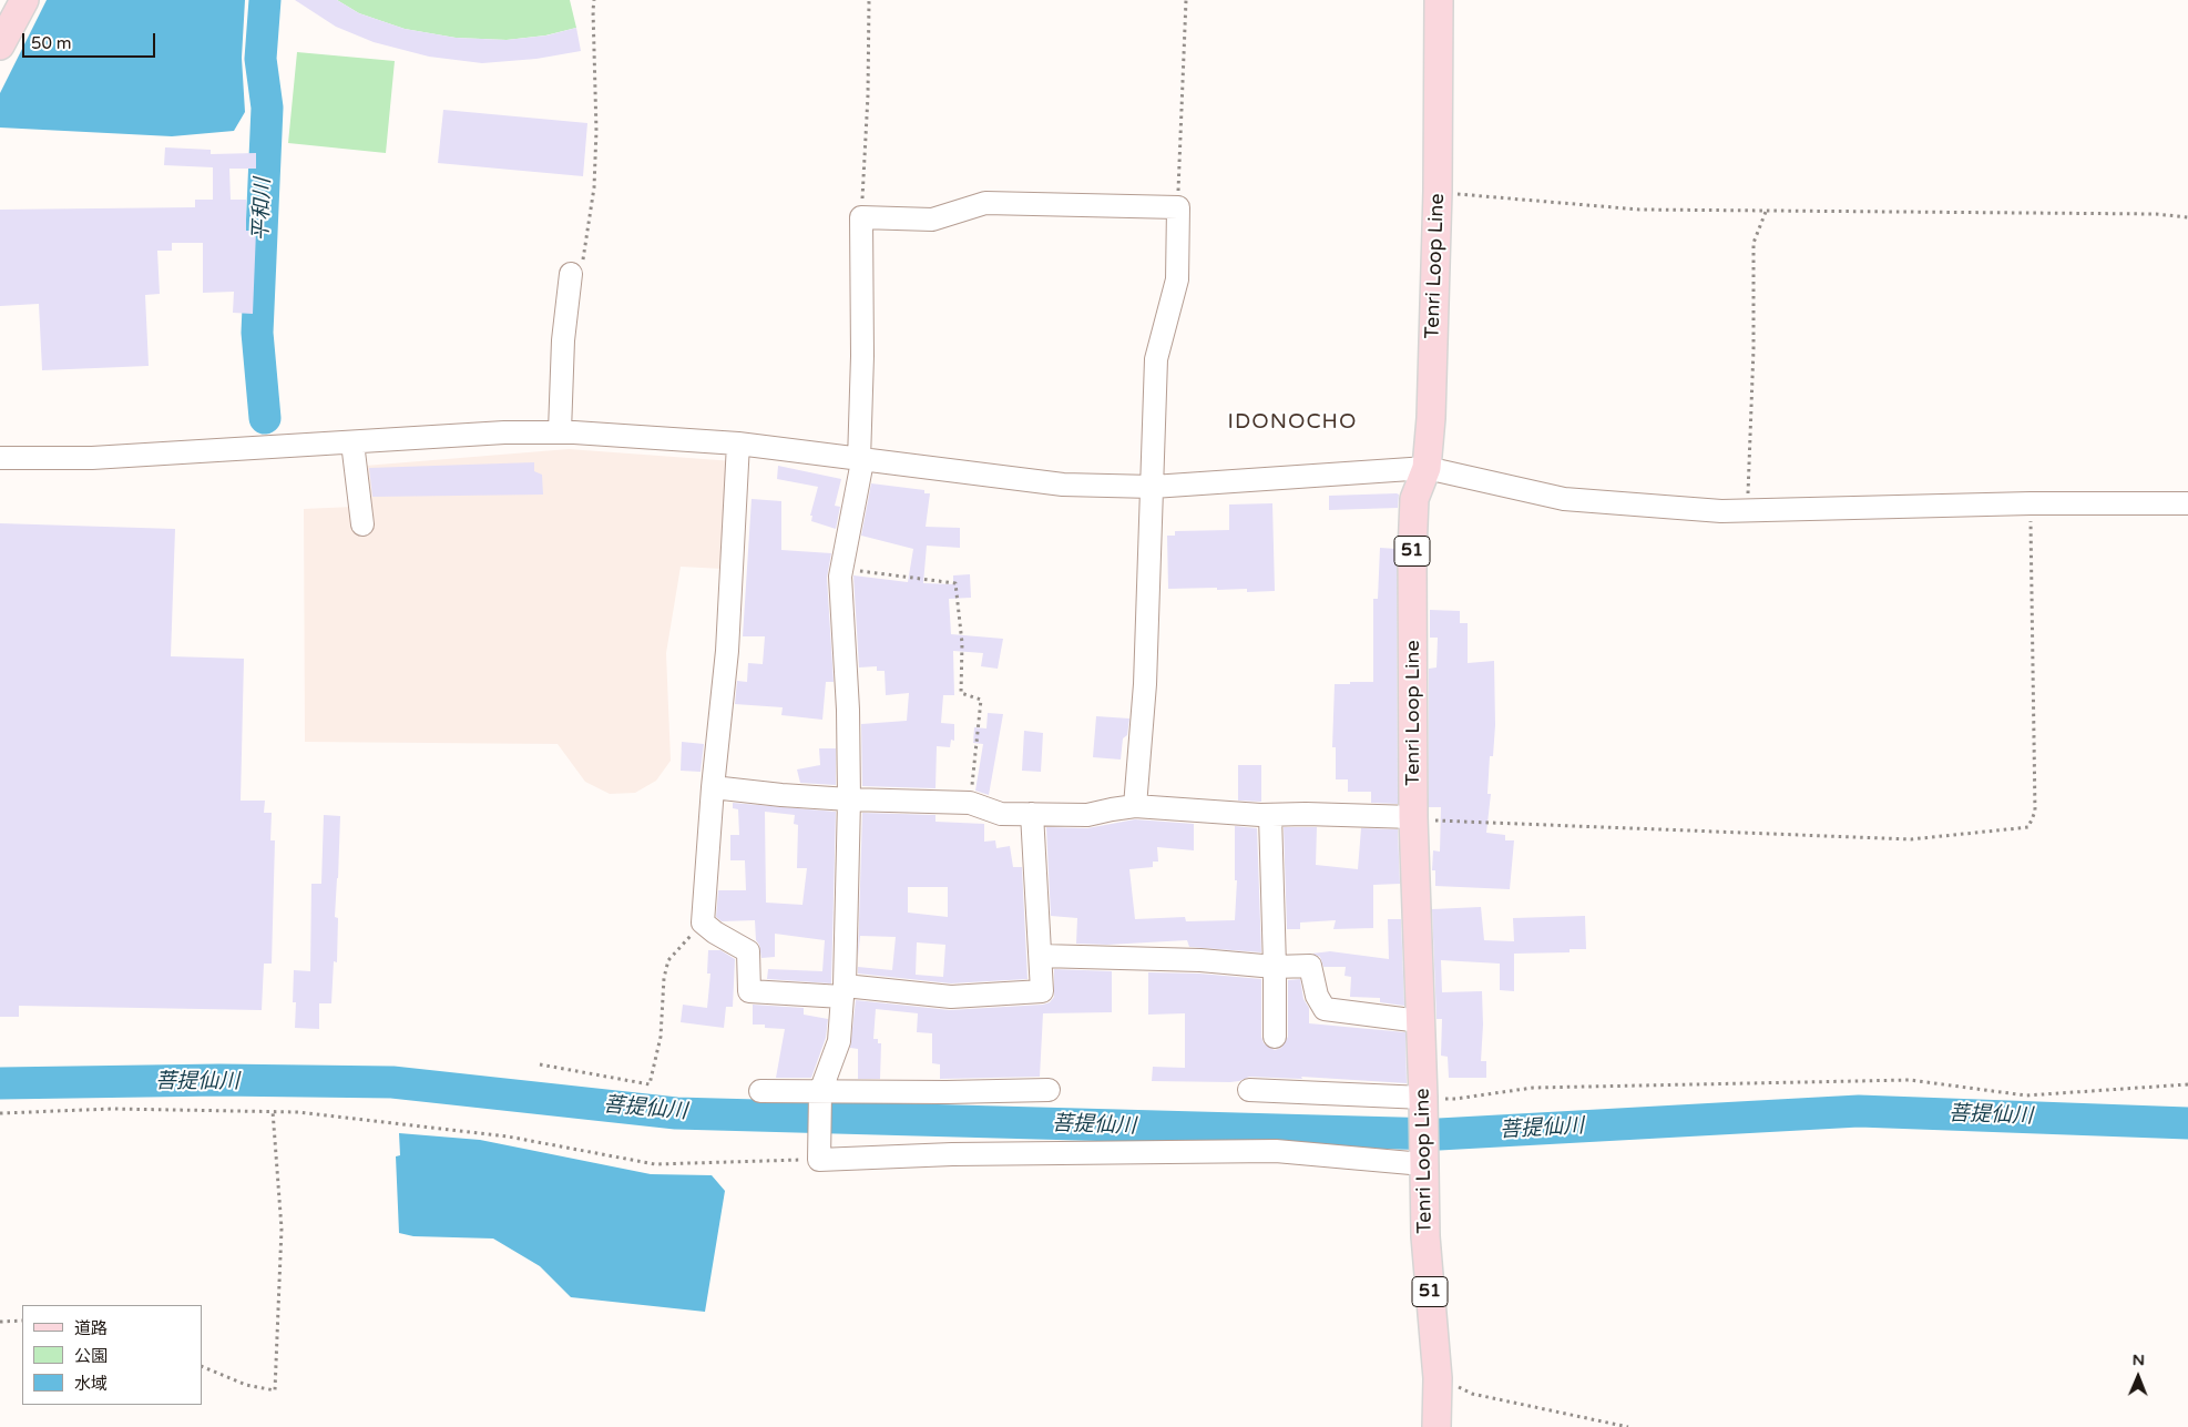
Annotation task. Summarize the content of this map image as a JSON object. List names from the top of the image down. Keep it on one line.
{"streets":{"main road":["Tenri Loop Line","51"]},"districts":["IDONOCHO"],"water":["平和川","菩提仙川"],"legend":["道路","公園","水域"],"scale_bar":"50 m","north":"top"}
